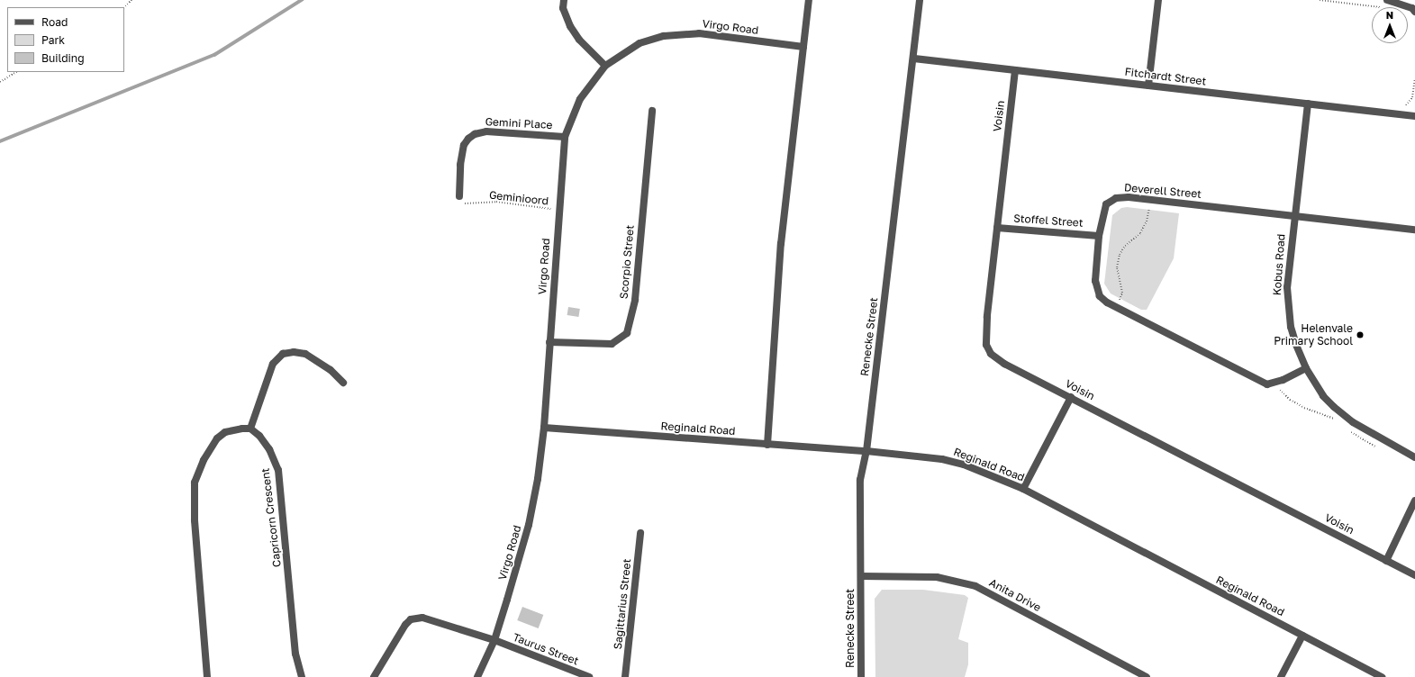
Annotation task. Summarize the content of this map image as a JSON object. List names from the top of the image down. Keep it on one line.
{"streets":{"street":["Virgo Road","Fitchardt Street","Voisin","Gemini Place","Deverell Street","Stoffel Street","Scorpio Street","Kobus Road","Renecke Street","Reginald Road","Capricorn Crescent","Anita Drive","Sagittarius Street","Taurus Street"],"path":["Geminioord"]},"crossings":[["Virgo Road","Gemini Place"],["Virgo Road","Geminioord"],["Virgo Road","Scorpio Street"],["Virgo Road","Reginald Road"],["Virgo Road","Taurus Street"],["Fitchardt Street","Voisin"],["Fitchardt Street","Kobus Road"],["Fitchardt Street","Renecke Street"],["Voisin","Stoffel Street"],["Gemini Place","Geminioord"],["Deverell Street","Stoffel Street"],["Deverell Street","Kobus Road"],["Renecke Street","Reginald Road"],["Renecke Street","Anita Drive"]],"places":["Helenvale Primary School"],"legend":["Road","Park","Building"],"north":"top"}
